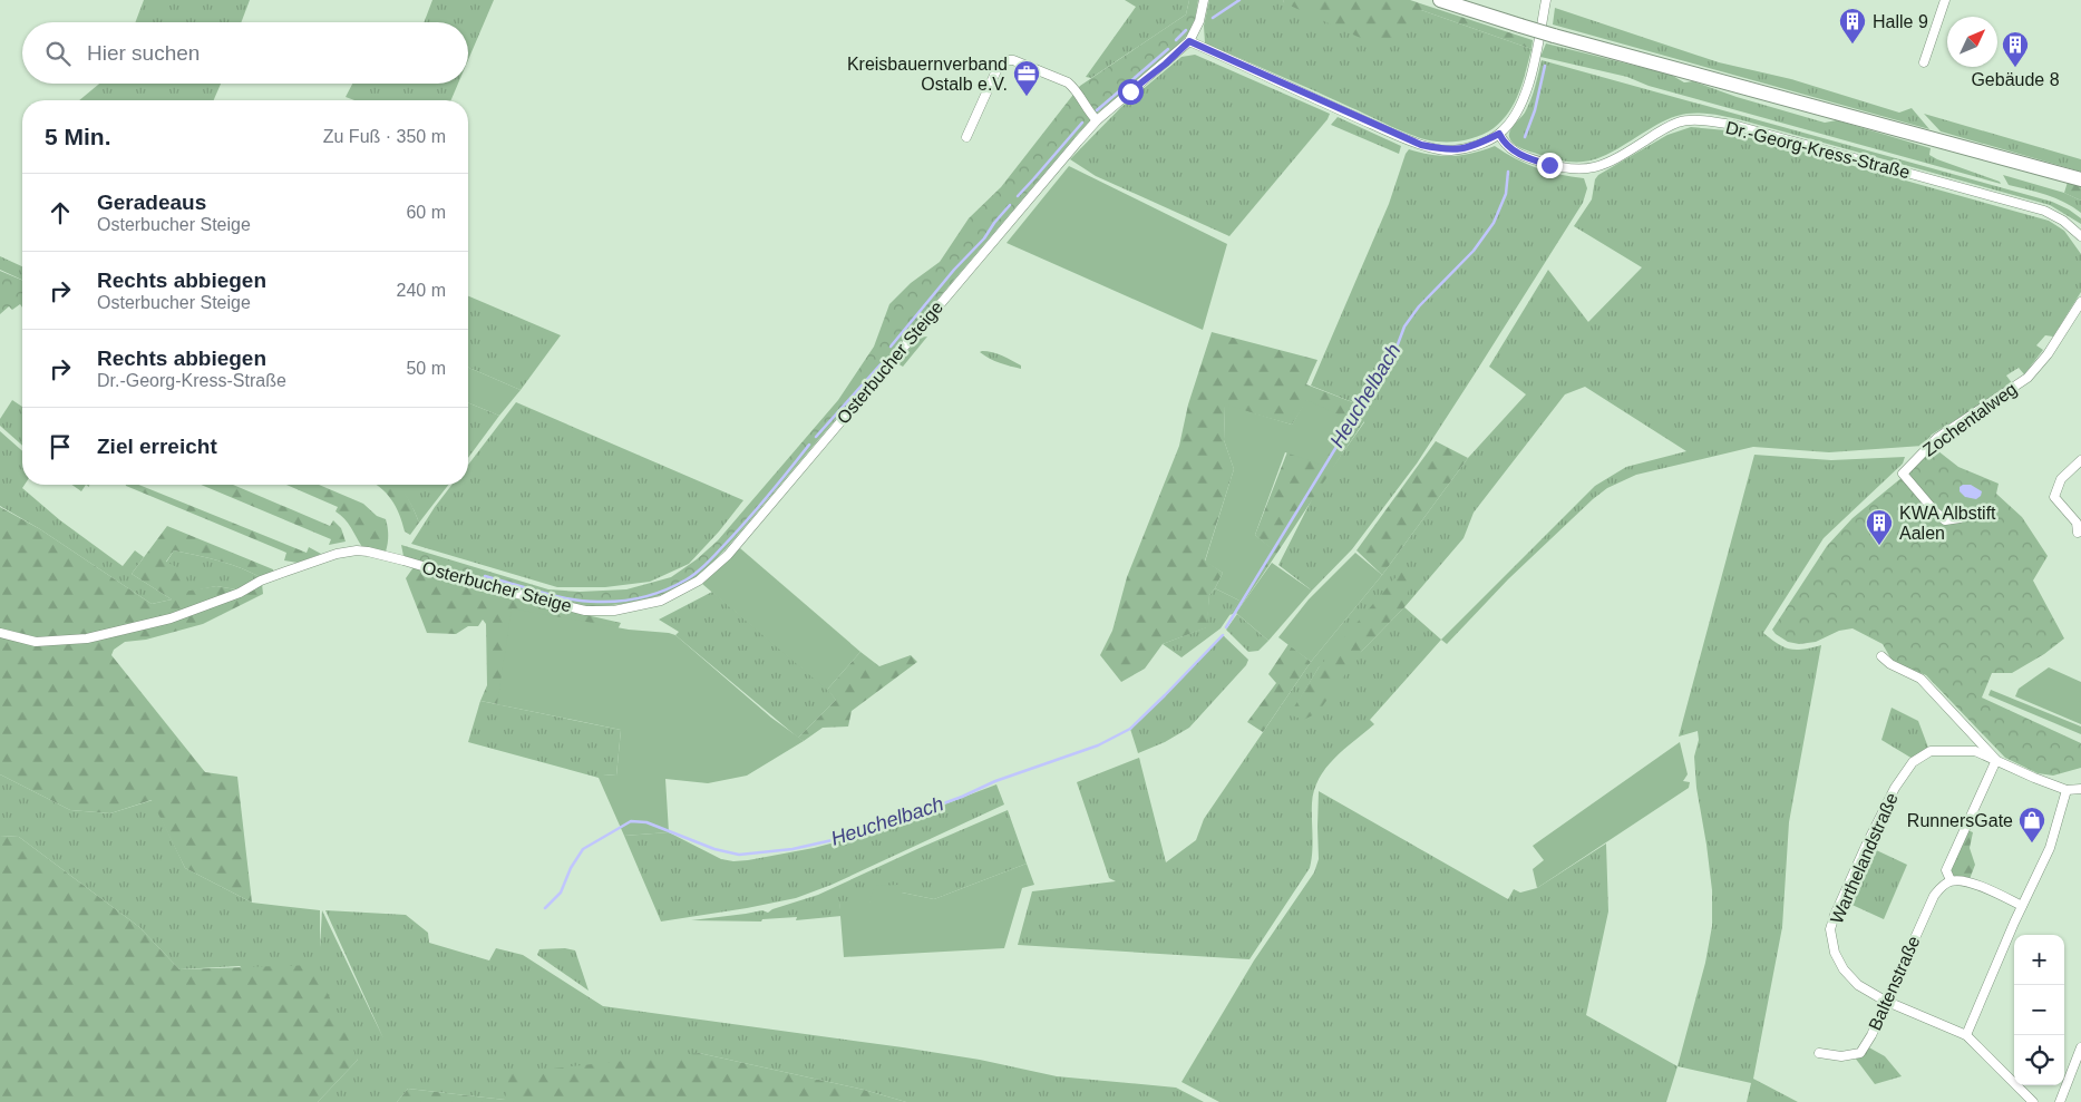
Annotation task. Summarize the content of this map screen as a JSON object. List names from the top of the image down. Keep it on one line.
{"streets":{"street":["Dr.-Georg-Kress-Straße","Osterbucher Steige","Zochentalweg","Warthelandstraße","Baltenstraße"]},"crossings":[["Warthelandstraße","Baltenstraße"]],"water":["Heuchelbach"],"places":{"building":["Halle 9","Gebäude 8","KWA Albstift Aalen"],"office":["Kreisbauernverband Ostalb e.V."],"shop":["RunnersGate"]},"north":"top right","page":{"search":"Hier suchen","heading":["5 Min.","Zu Fuß · 350 m"],"list":[["Geradeaus","Osterbucher Steige","60 m"],["Rechts abbiegen","Osterbucher Steige","240 m"],["Rechts abbiegen","Dr.-Georg-Kress-Straße","50 m"],"Ziel erreicht"],"map_buttons":["+","−"]}}
